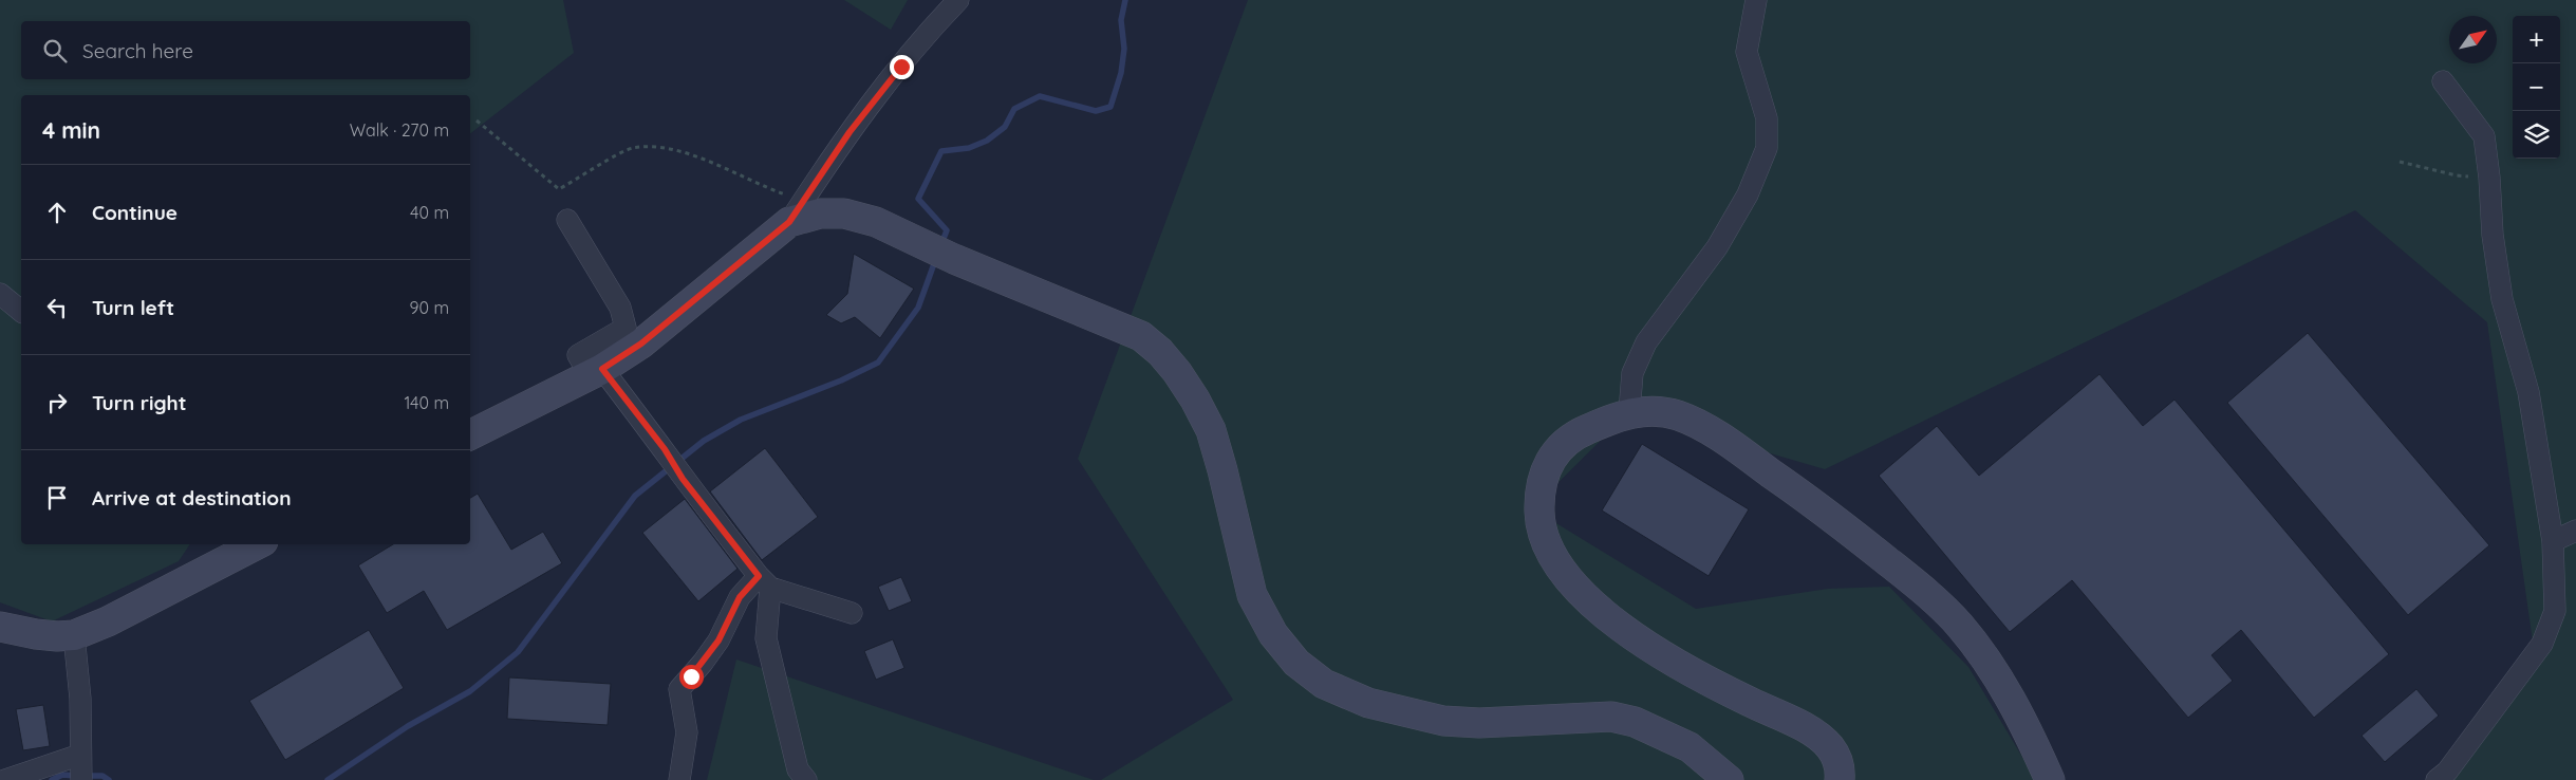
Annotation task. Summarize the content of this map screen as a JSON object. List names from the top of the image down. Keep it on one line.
{"north":"top right","page":{"map_buttons":["+","−"],"search":"Search here","heading":["4 min","Walk · 270 m"],"list":[["Continue","40 m"],["Turn left","90 m"],["Turn right","140 m"],"Arrive at destination"]}}
